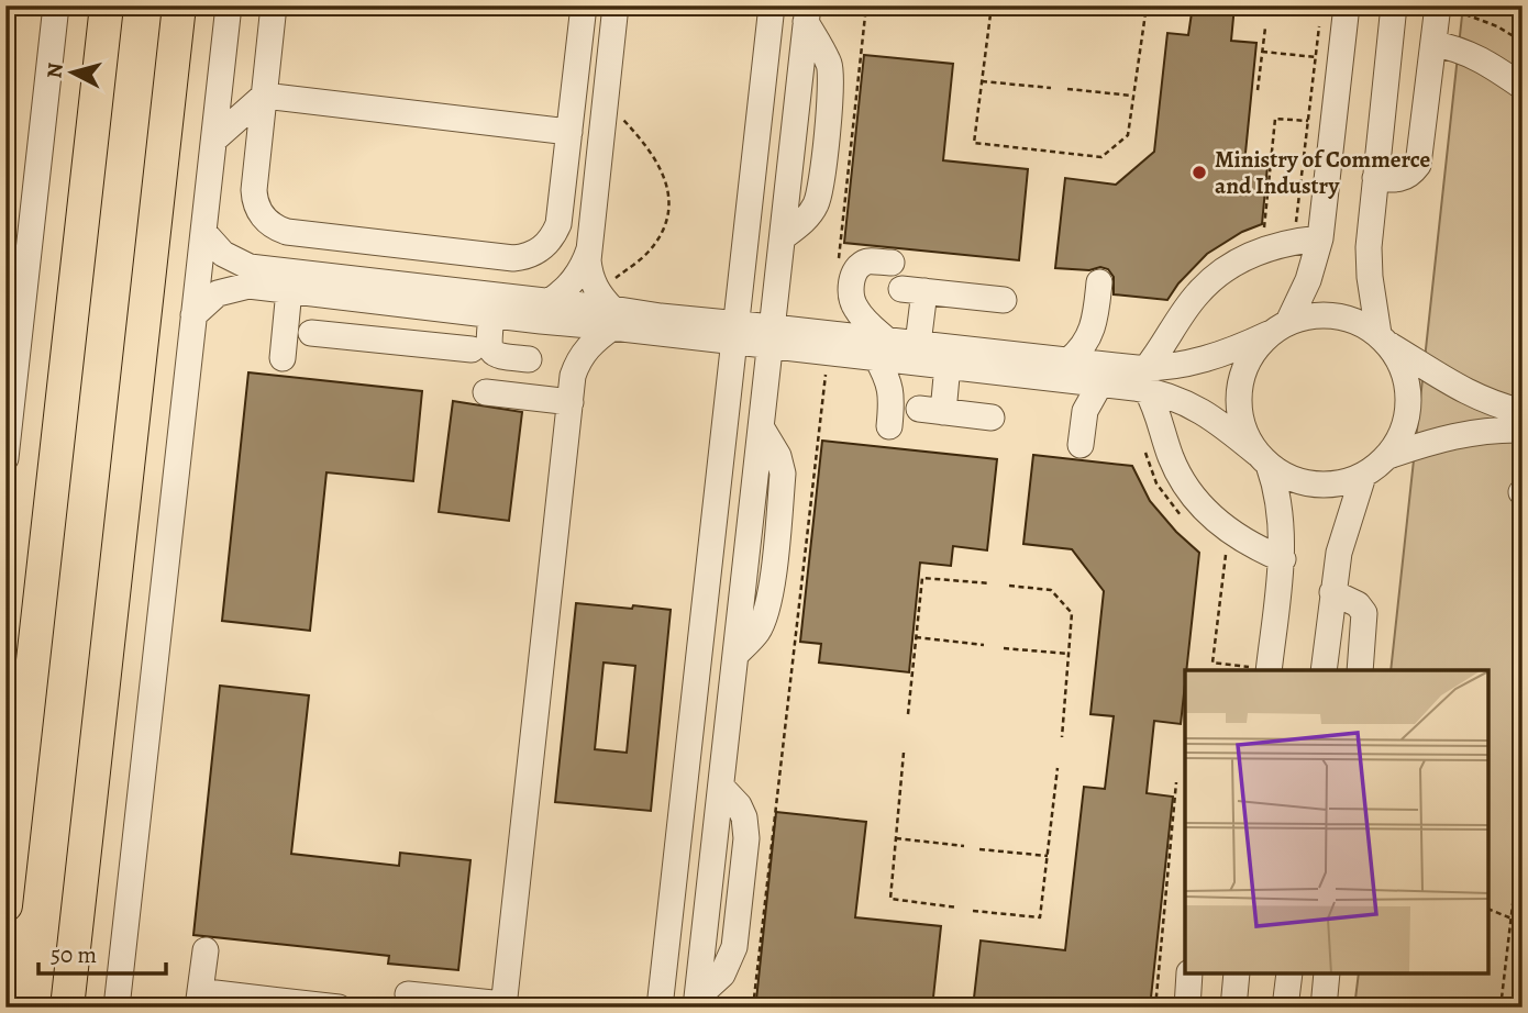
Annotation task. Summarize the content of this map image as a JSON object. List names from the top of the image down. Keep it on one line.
{"places":["Ministry of Commerce and Industry"],"scale_bar":"50 m","north":"left"}
